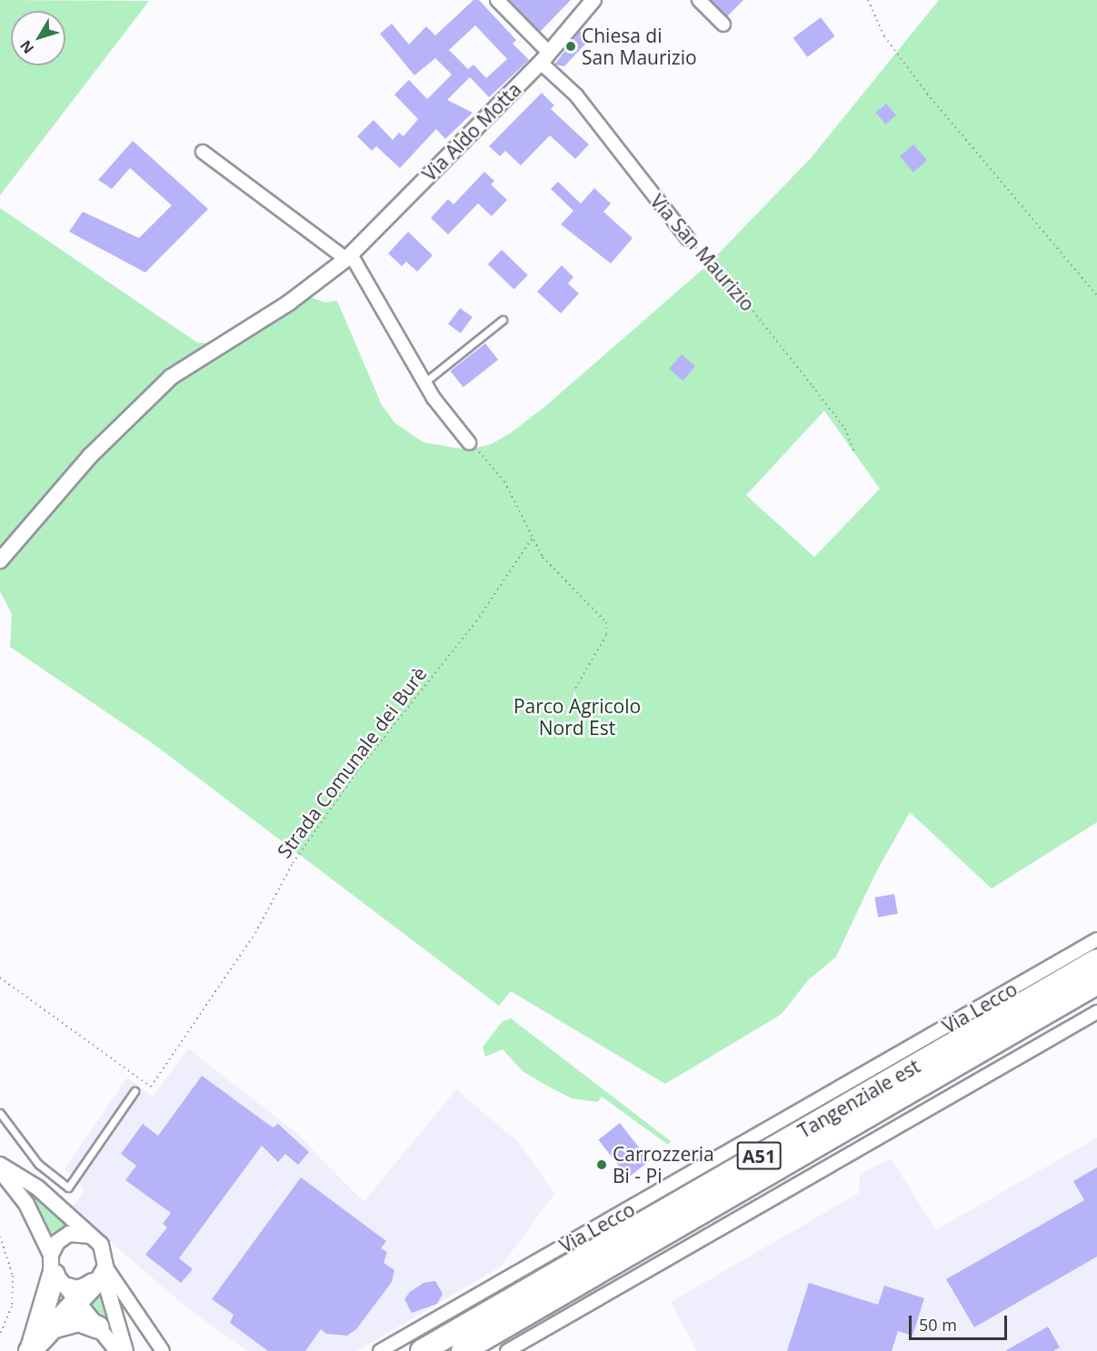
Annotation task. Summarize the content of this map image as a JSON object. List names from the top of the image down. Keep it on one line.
{"streets":{"highway":["Tangenziale est","A51"],"street":["Via Aldo Motta","Via San Maurizio","Via Lecco"],"path":["Strada Comunale dei Burè"]},"crossings":[["Via Aldo Motta","Via San Maurizio"]],"parks":["Parco Agricolo Nord Est"],"places":["Chiesa di San Maurizio","Carrozzeria Bi - Pi"],"scale_bar":"50 m","north":"bottom left"}
